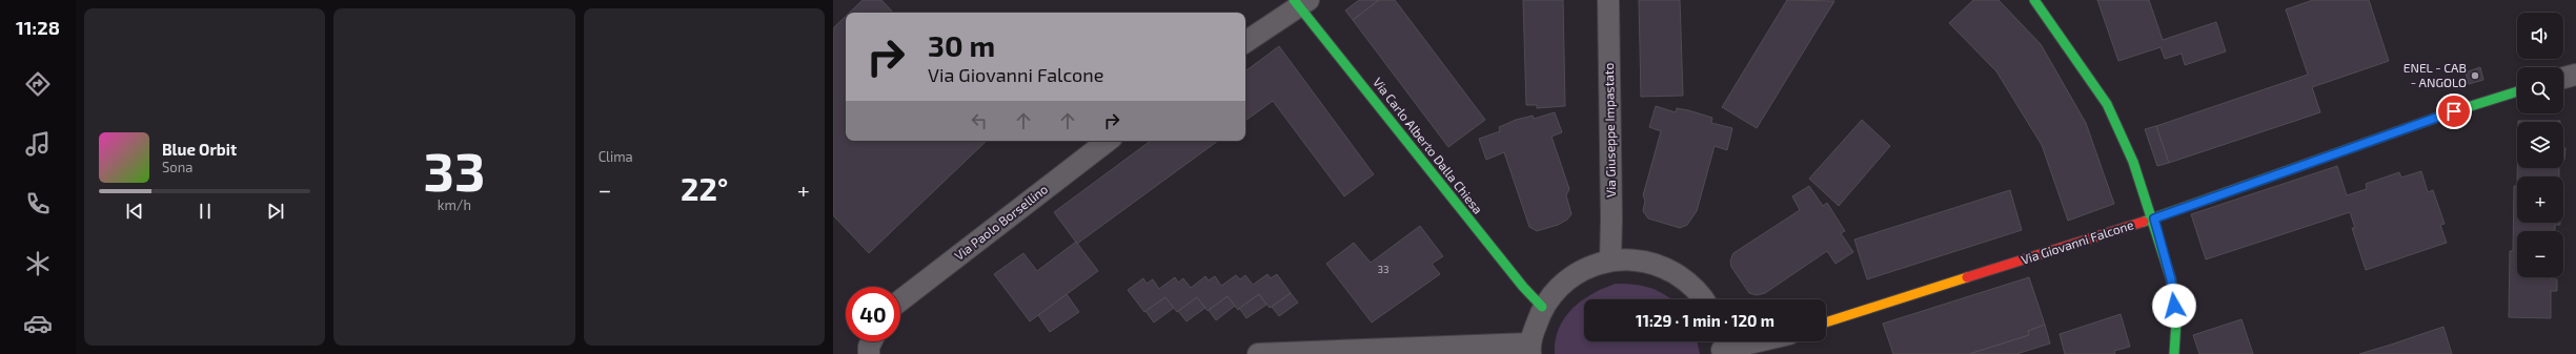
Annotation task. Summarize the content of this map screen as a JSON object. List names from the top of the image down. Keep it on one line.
{"streets":{"street":["Via Giuseppe Impastato","Via Carlo Alberto Dalla Chiesa","Via Paolo Borsellino","Via Giovanni Falcone"]},"places":["ENEL - CAB - ANGOLO"],"house_numbers":["33"],"page":{"tabs":"11:28","tile":[["33","km/h"],"Clima"],"map_buttons":["+","−"],"turn":["30 m","Via Giovanni Falcone"],"song":["Blue Orbit","Sona"],"heat":["−","22°","+"],"limit":"40","trip":"11:29 · 1 min · 120 m"}}
